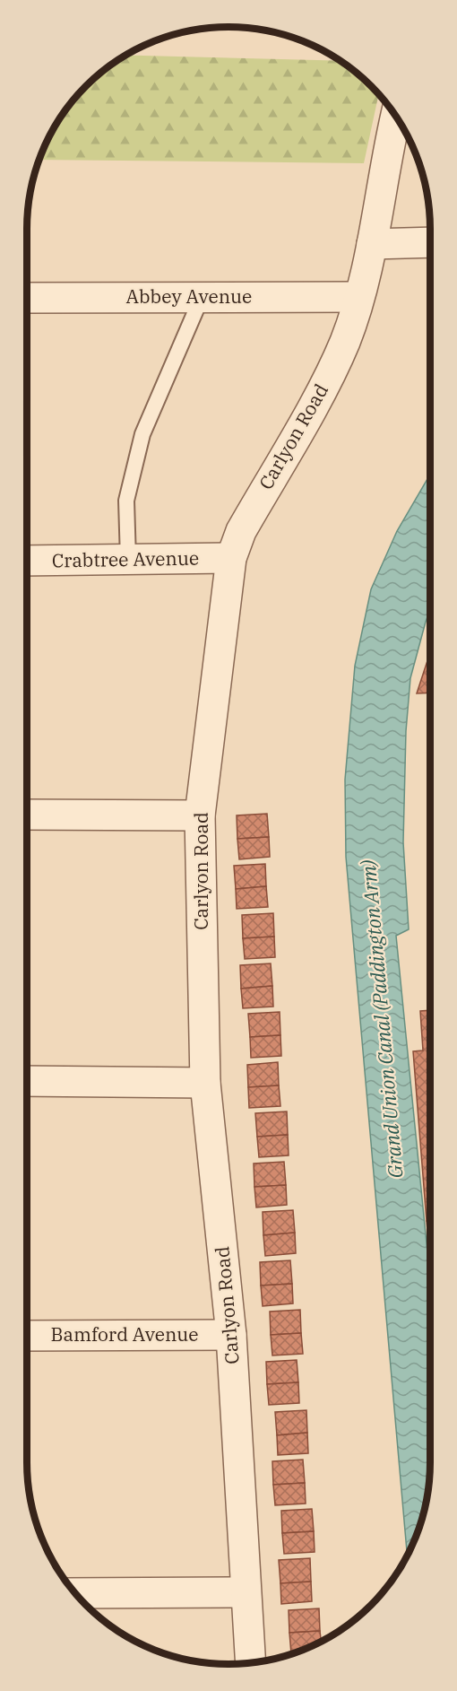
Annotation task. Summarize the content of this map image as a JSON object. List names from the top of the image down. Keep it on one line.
{"streets":{"street":["Abbey Avenue","Carlyon Road","Crabtree Avenue","Bamford Avenue"]},"crossings":[["Abbey Avenue","Carlyon Road"],["Carlyon Road","Crabtree Avenue"],["Carlyon Road","Bamford Avenue"]],"water":["Grand Union Canal (Paddington Arm)"]}
